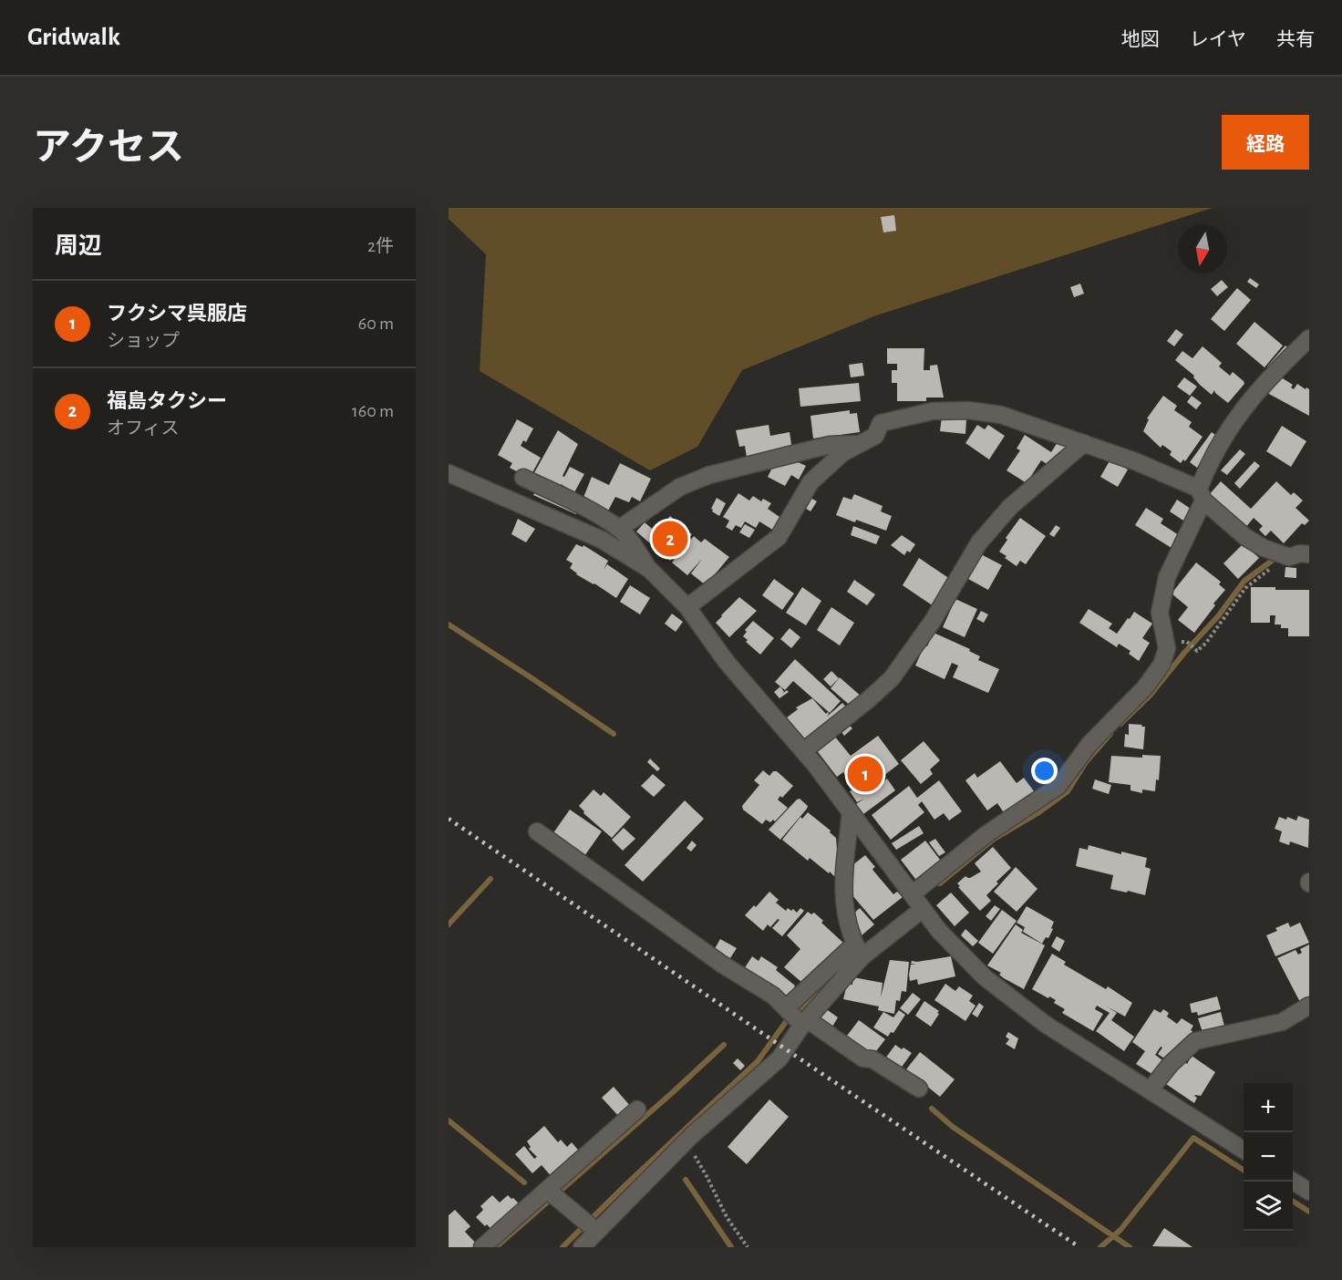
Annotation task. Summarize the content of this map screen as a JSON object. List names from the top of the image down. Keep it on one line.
{"north":"bottom","page":{"header":"Gridwalk","nav":["地図","レイヤ","共有"],"title":"アクセス","buttons":"経路","heading":["周辺","2件"],"list":[{"mark":"1","name":"フクシマ呉服店","note":"ショップ","value":"60 m"},{"mark":"2","name":"福島タクシー","note":"オフィス","value":"160 m"}],"pins":["2","1"],"map_buttons":["+","−"]}}
